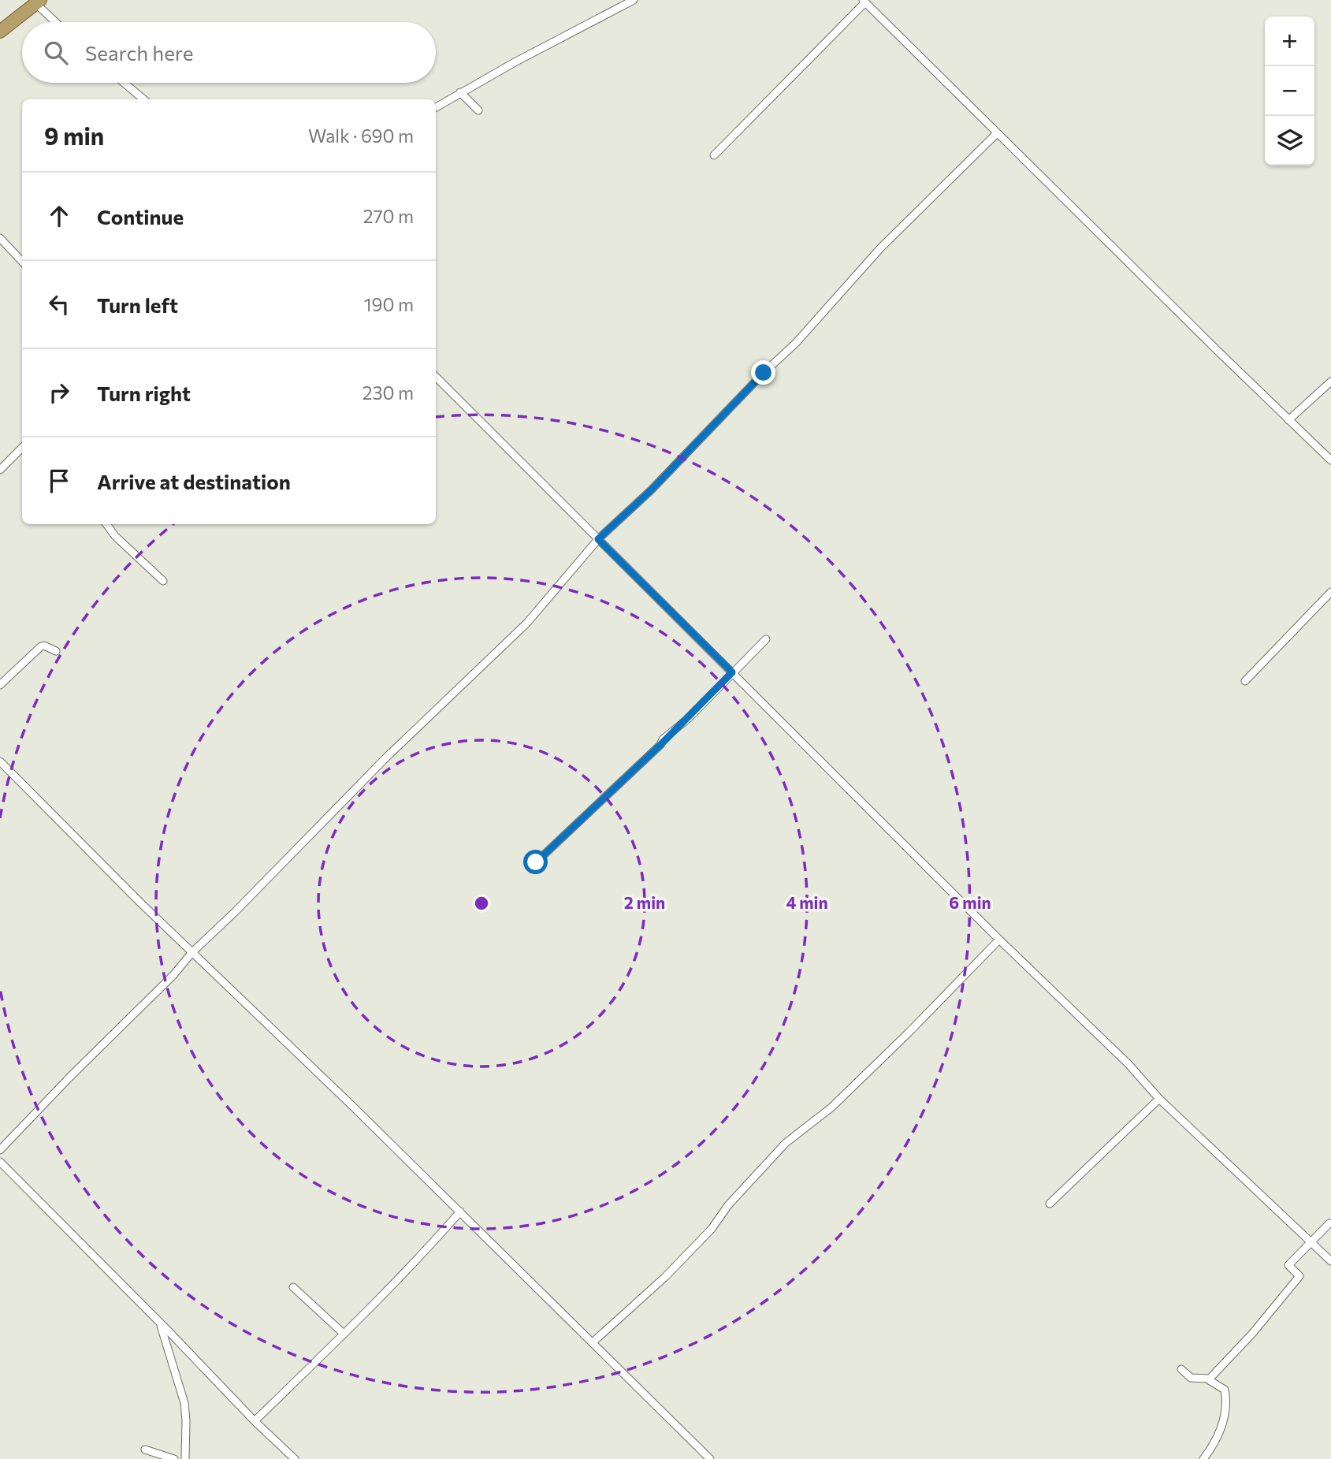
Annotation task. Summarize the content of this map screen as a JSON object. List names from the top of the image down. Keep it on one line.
{"page":{"map_buttons":["+","−"],"search":"Search here","heading":["9 min","Walk · 690 m"],"list":[["Continue","270 m"],["Turn left","190 m"],["Turn right","230 m"],"Arrive at destination"]},"rings":["2 min","4 min","6 min"]}
